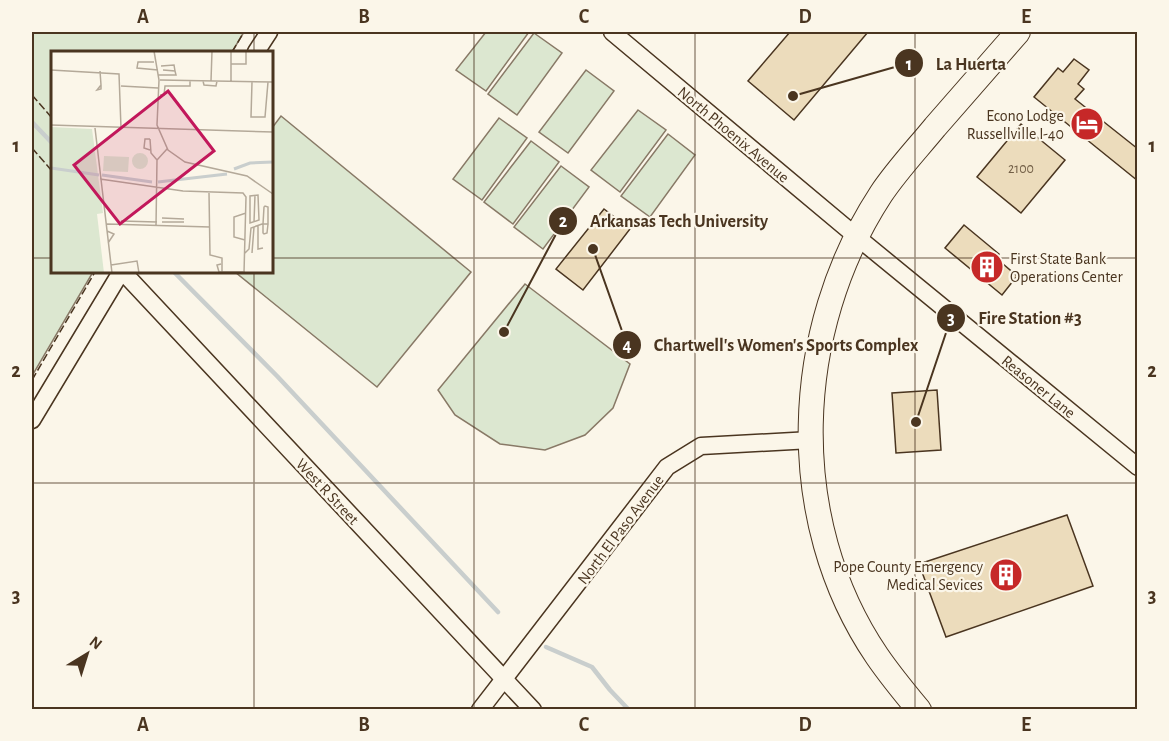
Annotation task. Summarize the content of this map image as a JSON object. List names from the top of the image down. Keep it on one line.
{"streets":{"street":["North Phoenix Avenue","Reasoner Lane","West R Street","North El Paso Avenue"]},"crossings":[["North Phoenix Avenue","Reasoner Lane"],["West R Street","North El Paso Avenue"]],"places":{"other":["La Huerta","Chartwell's Women's Sports Complex","Arkansas Tech University","Fire Station #3"],"hotel":["Econo Lodge Russellville I-40"],"building":["First State Bank Operations Center","Pope County Emergency Medical Sevices"]},"house_numbers":["2100"],"north":"top right","grid":{"columns":["A","B","C","D","E"],"rows":["1","2","3"]}}
